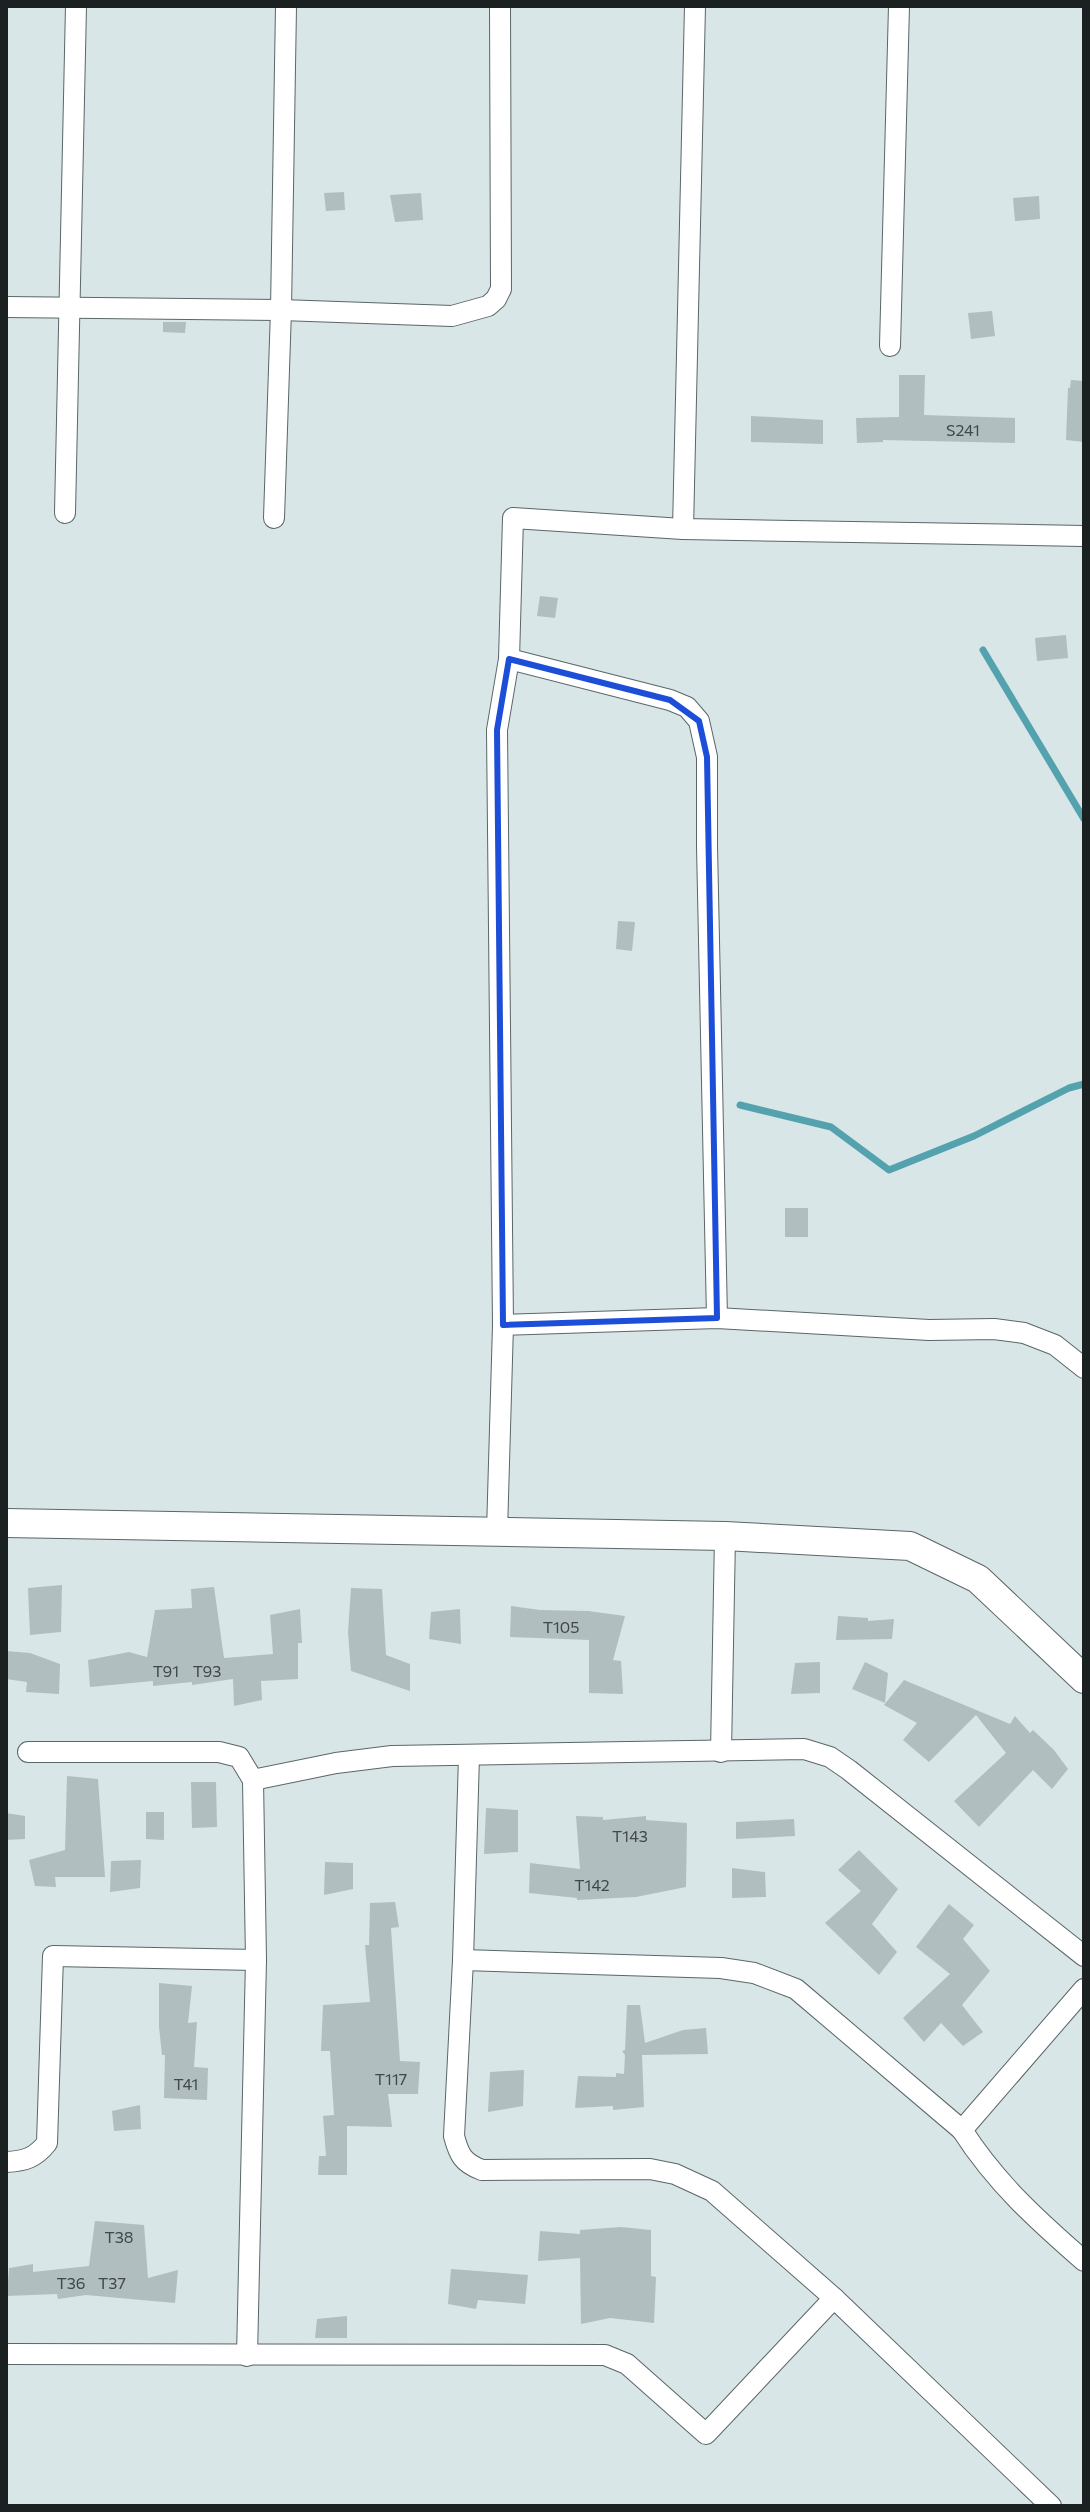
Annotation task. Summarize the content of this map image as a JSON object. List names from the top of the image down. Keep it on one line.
{"house_numbers":["S241","T105","T91","T93","T143","T142","T117","T41","T38","T36","T37"]}
